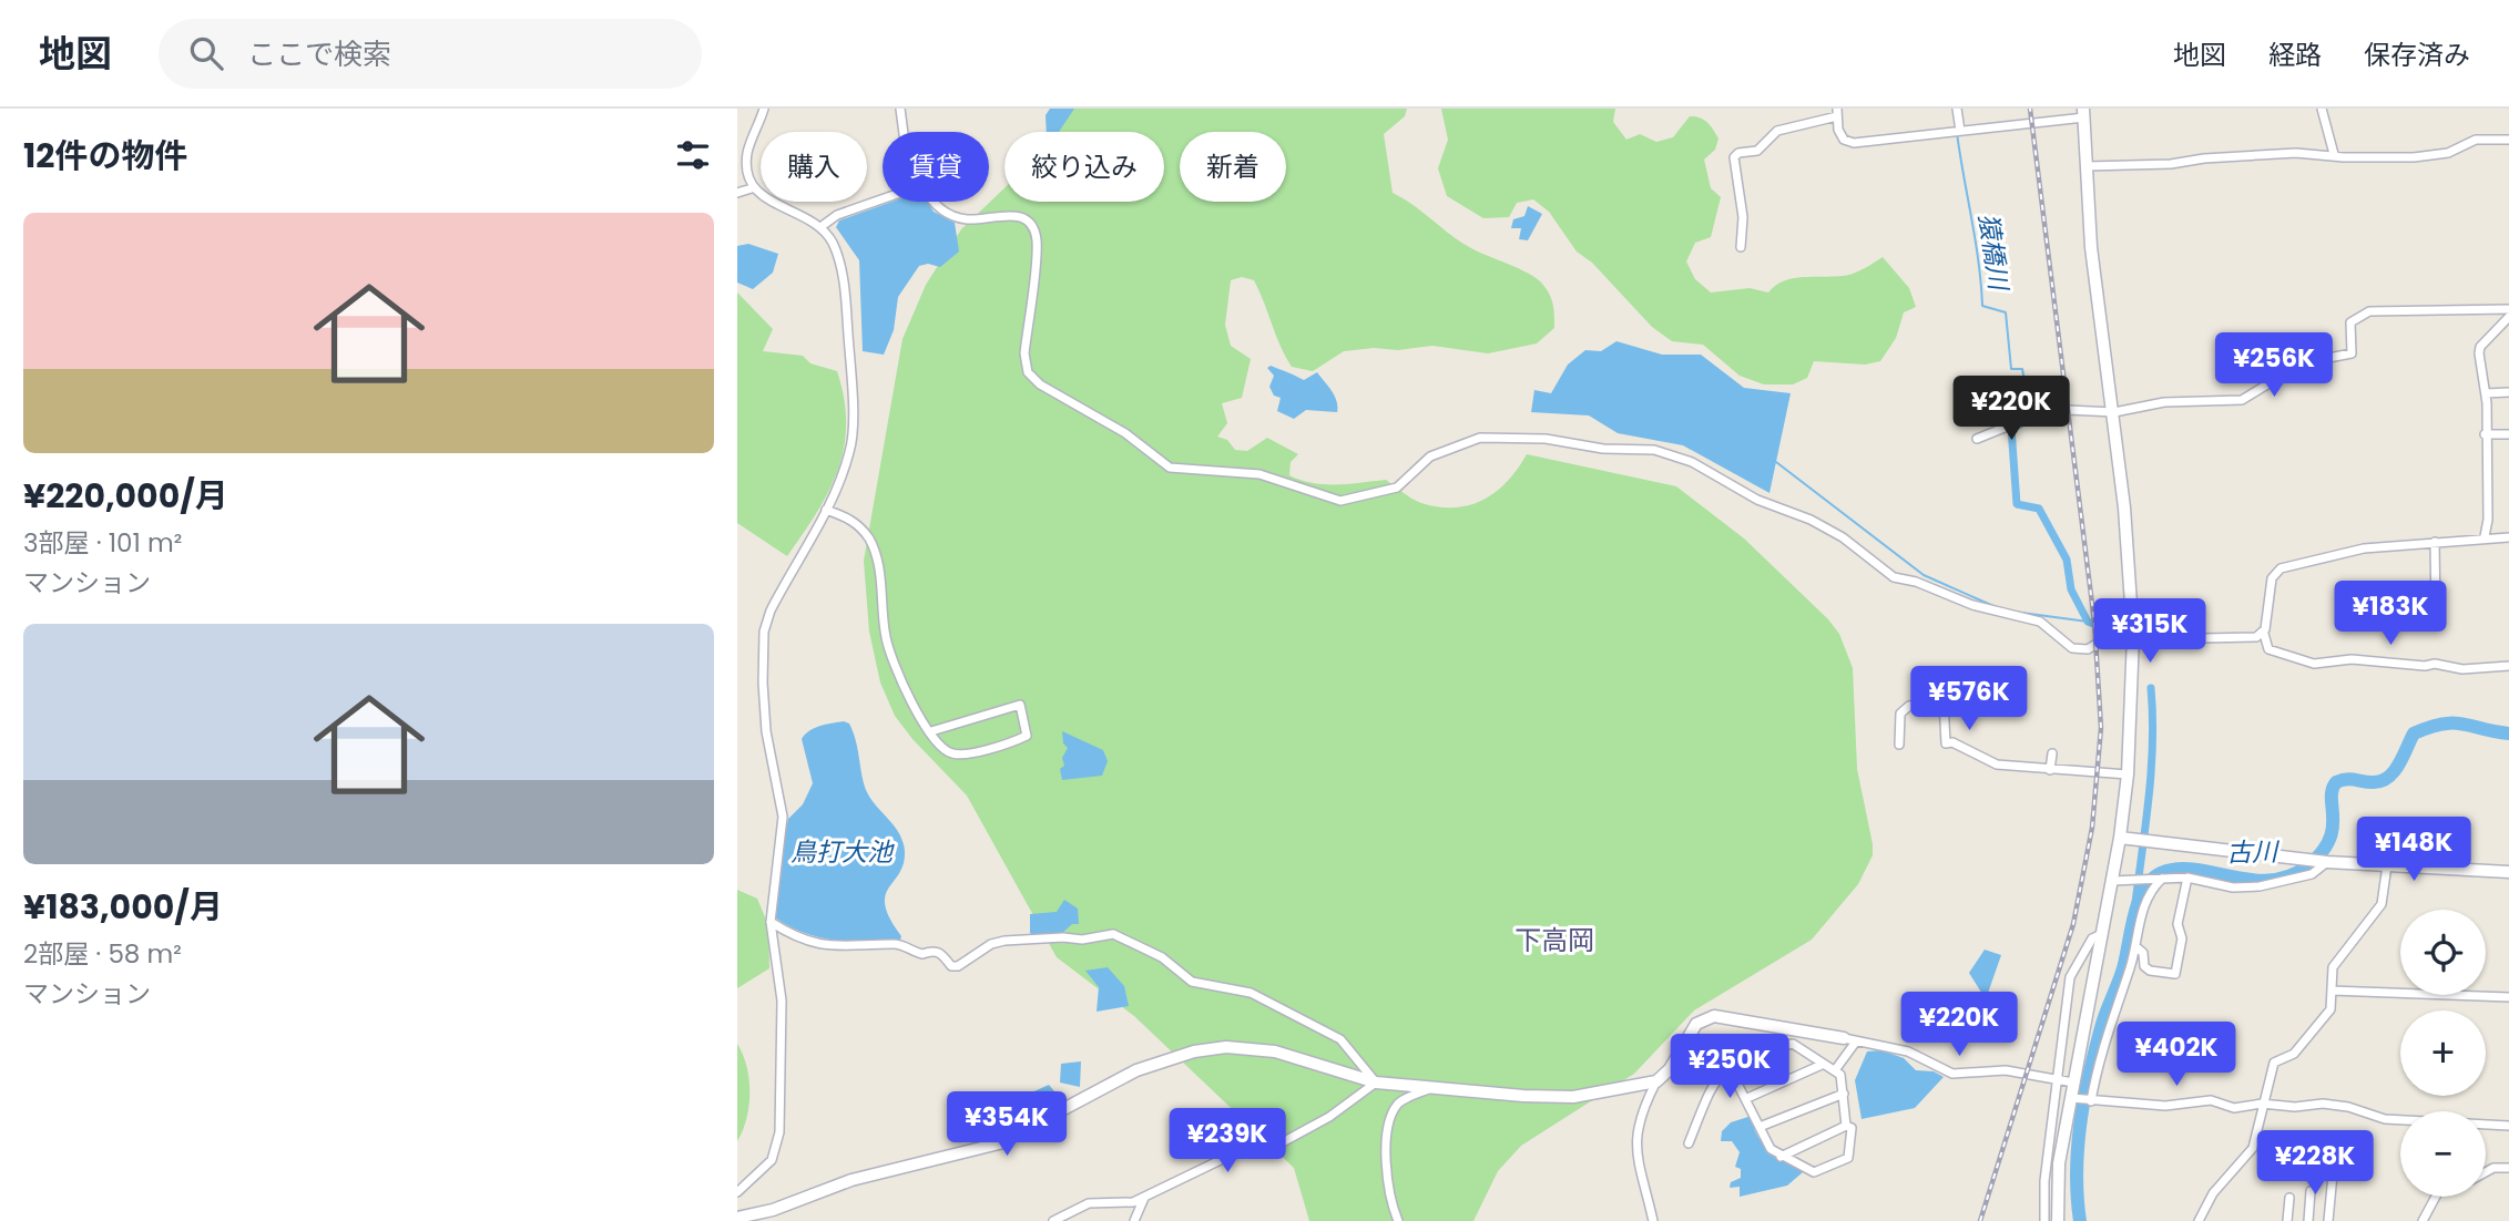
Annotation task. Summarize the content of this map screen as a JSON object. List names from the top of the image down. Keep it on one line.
{"districts":["下高岡"],"water":["猿橋川","鳥打大池","古川"],"page":{"header":"地図","search":"ここで検索","nav":["地図","経路","保存済み"],"heading":"12件の物件","chip":["購入","賃貸","絞り込み","新着"],"list":[{"name":"¥220,000/月","note":"3部屋 · 101 m² · マンション"},{"name":"¥183,000/月","note":"2部屋 · 58 m² · マンション"}],"price":["¥256K","¥220K","¥183K","¥315K","¥576K","¥148K","¥220K","¥402K","¥250K","¥354K","¥239K","¥228K"],"map_buttons":["+","−"]}}
